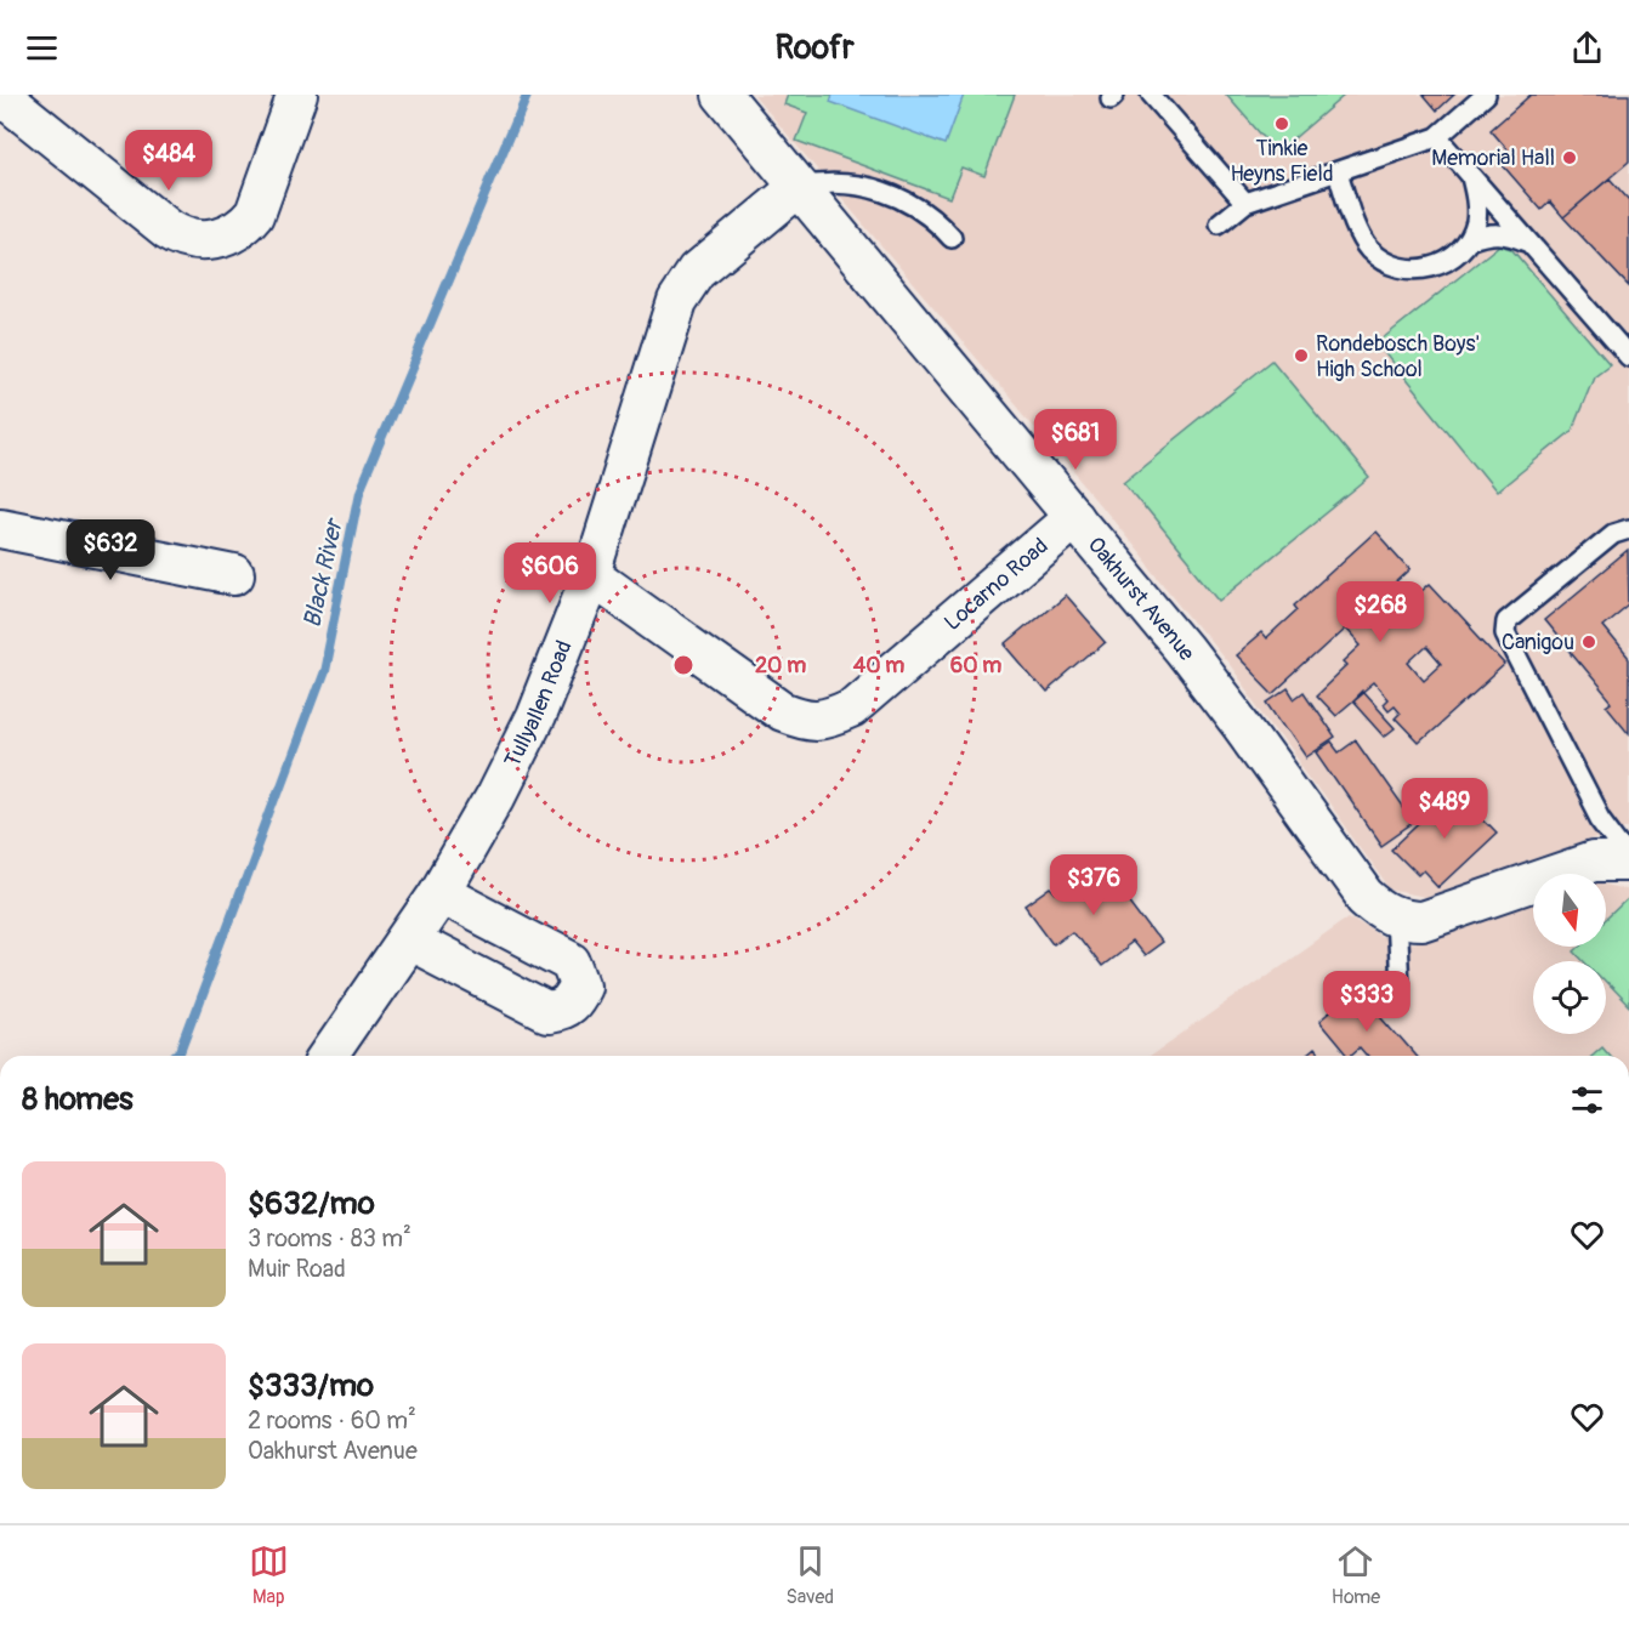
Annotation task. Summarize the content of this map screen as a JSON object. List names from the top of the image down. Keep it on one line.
{"streets":{"street":["Locarno Road","Oakhurst Avenue","Tullyallen Road"]},"crossings":[["Locarno Road","Oakhurst Avenue"],["Locarno Road","Tullyallen Road"],["Oakhurst Avenue","Tullyallen Road"]],"water":["Black River"],"places":["Tinkie Heyns Field","Memorial Hall","Rondebosch Boys' High School","Canigou"],"north":"bottom","page":{"header":"Roofr","price":["$484","$681","$632","$606","$268","$489","$376","$333"],"heading":"8 homes","list":[{"name":"$632/mo","note":"3 rooms · 83 m² · Muir Road"},{"name":"$333/mo","note":"2 rooms · 60 m² · Oakhurst Avenue"}],"tabs":["Map","Saved","Home"]},"rings":["20 m","40 m","60 m"]}
